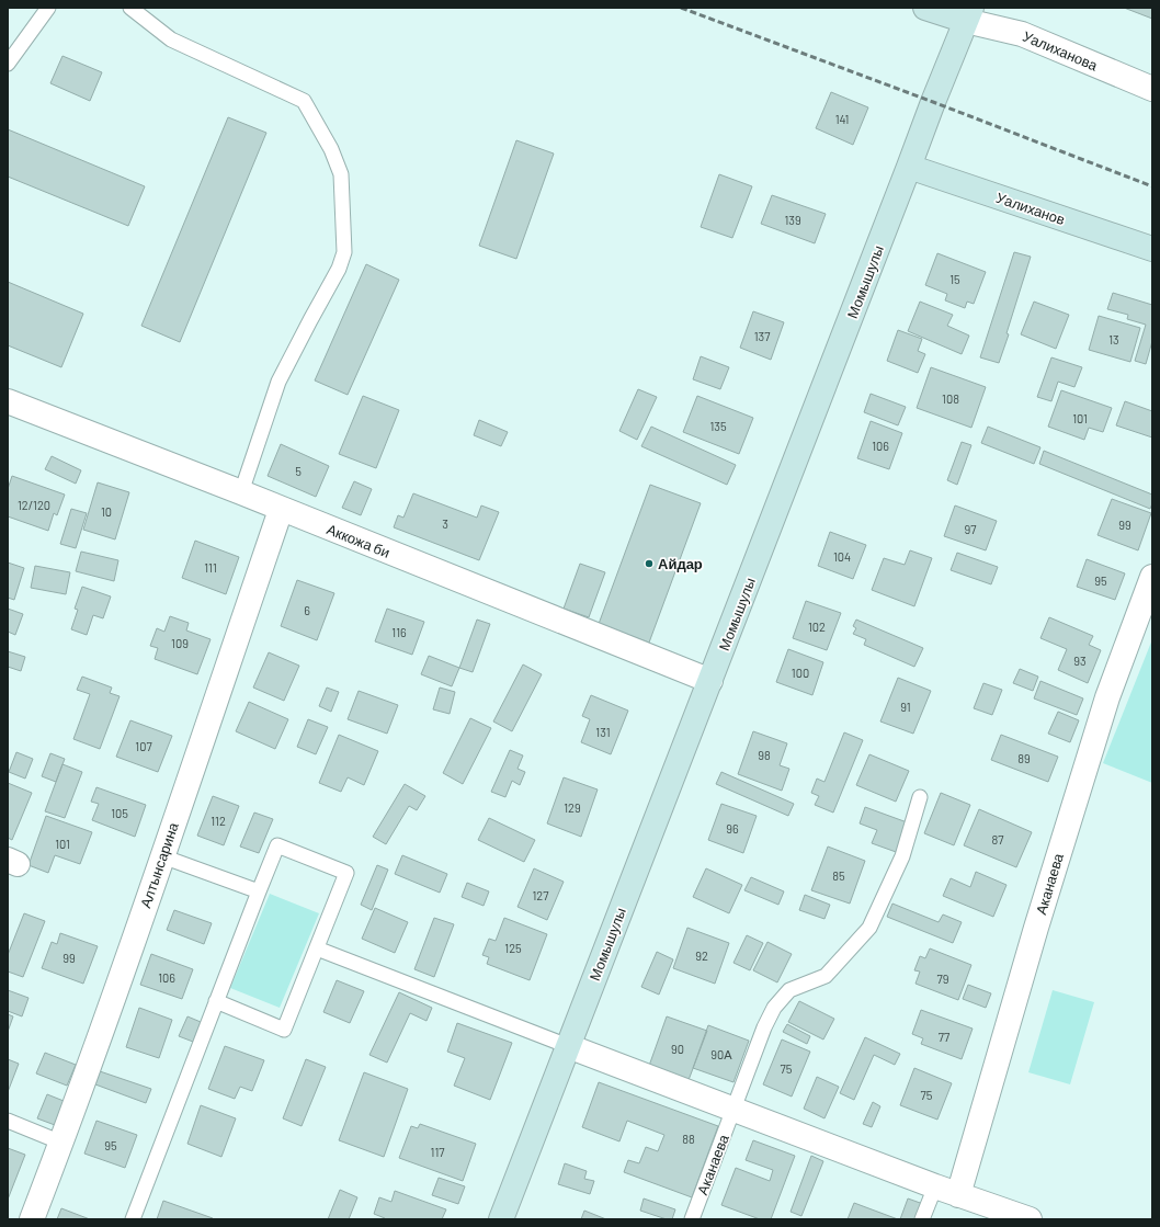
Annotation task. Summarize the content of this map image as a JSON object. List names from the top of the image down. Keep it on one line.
{"streets":{"main road":["Уалиханов","Момышулы"],"street":["Уалиханова","Аккожа би","Алтынсарина","Аканаева"]},"crossings":[["Уалиханова","Момышулы"],["Уалиханов","Момышулы"],["Момышулы","Аккожа би"],["Аккожа би","Алтынсарина"]],"places":["Айдар"],"house_numbers":["141","139","15","137","13","108","101","135","106","5","12/120","10","3","99","97","104","111","95","6","102","116","109","93","100","91","131","107","98","89","129","105","112","96","87","101","85","127","125","92","99","106","79","77","90","90А","75","75","88","95","117"]}
